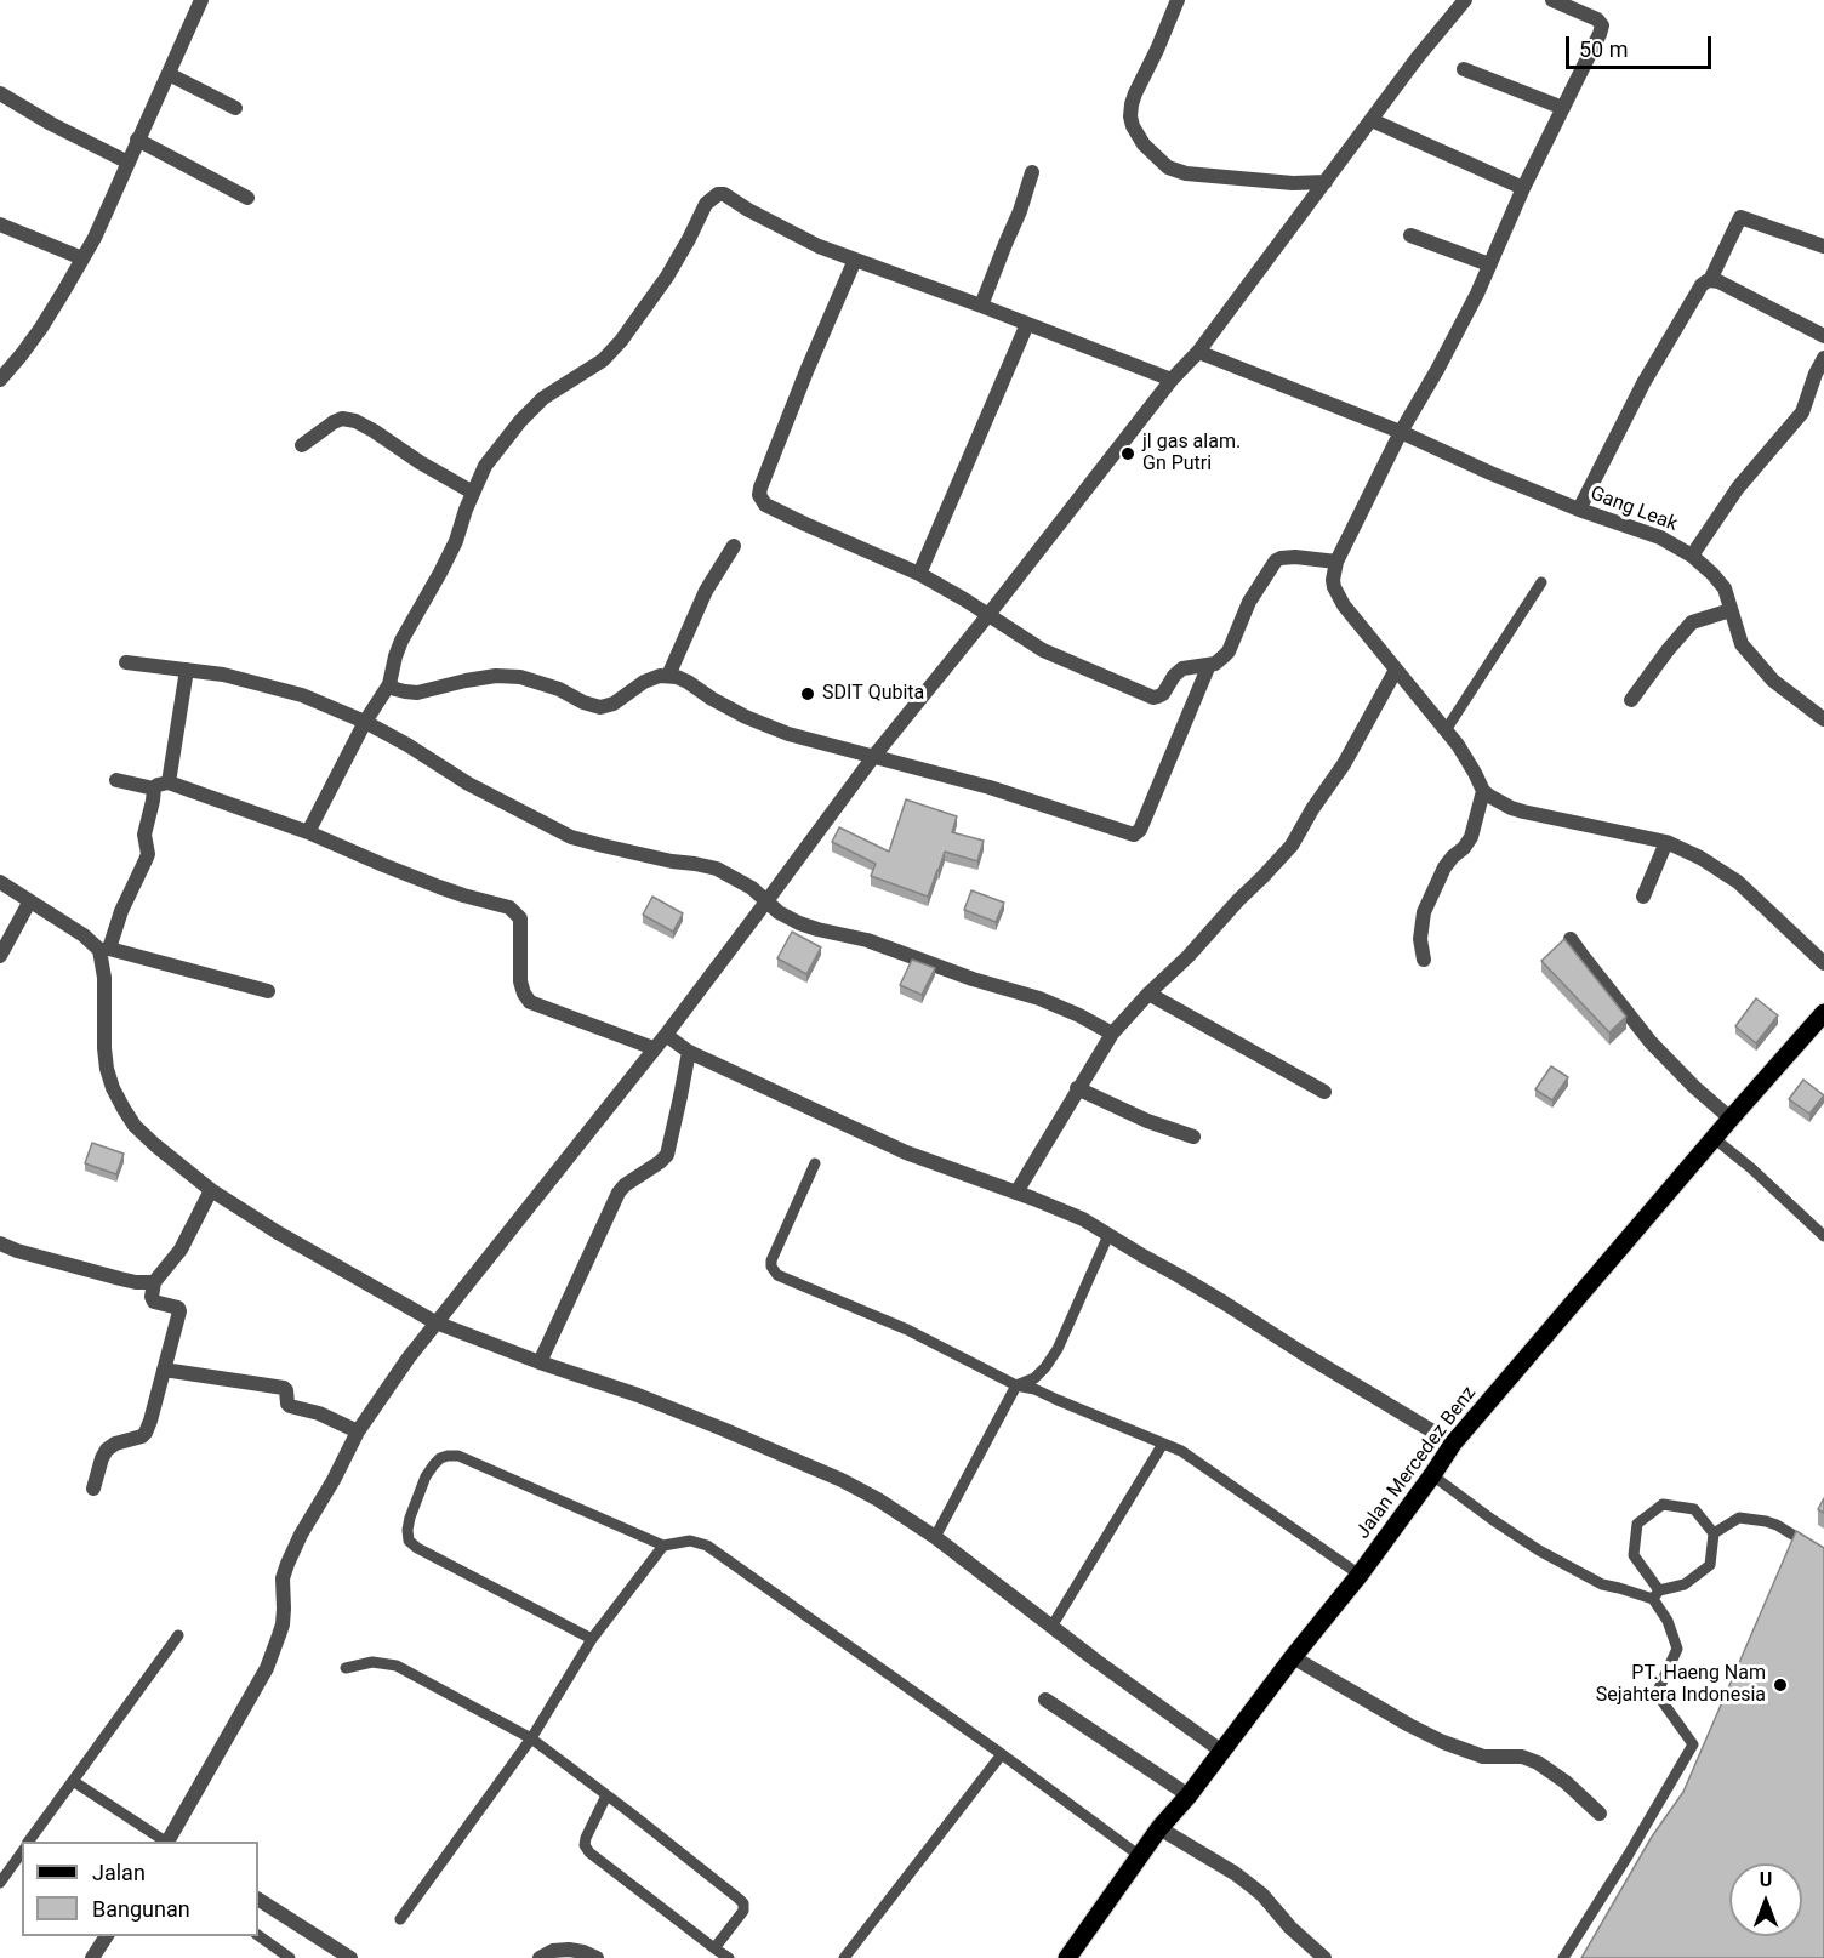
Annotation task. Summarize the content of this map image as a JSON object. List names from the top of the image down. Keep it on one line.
{"streets":{"main road":["Jalan Mercedez Benz"],"street":["Gang Leak"]},"places":["jl gas alam. Gn Putri","SDIT Qubita","PT. Haeng Nam Sejahtera Indonesia"],"legend":["Jalan","Bangunan"],"scale_bar":"50 m","north":"top"}
